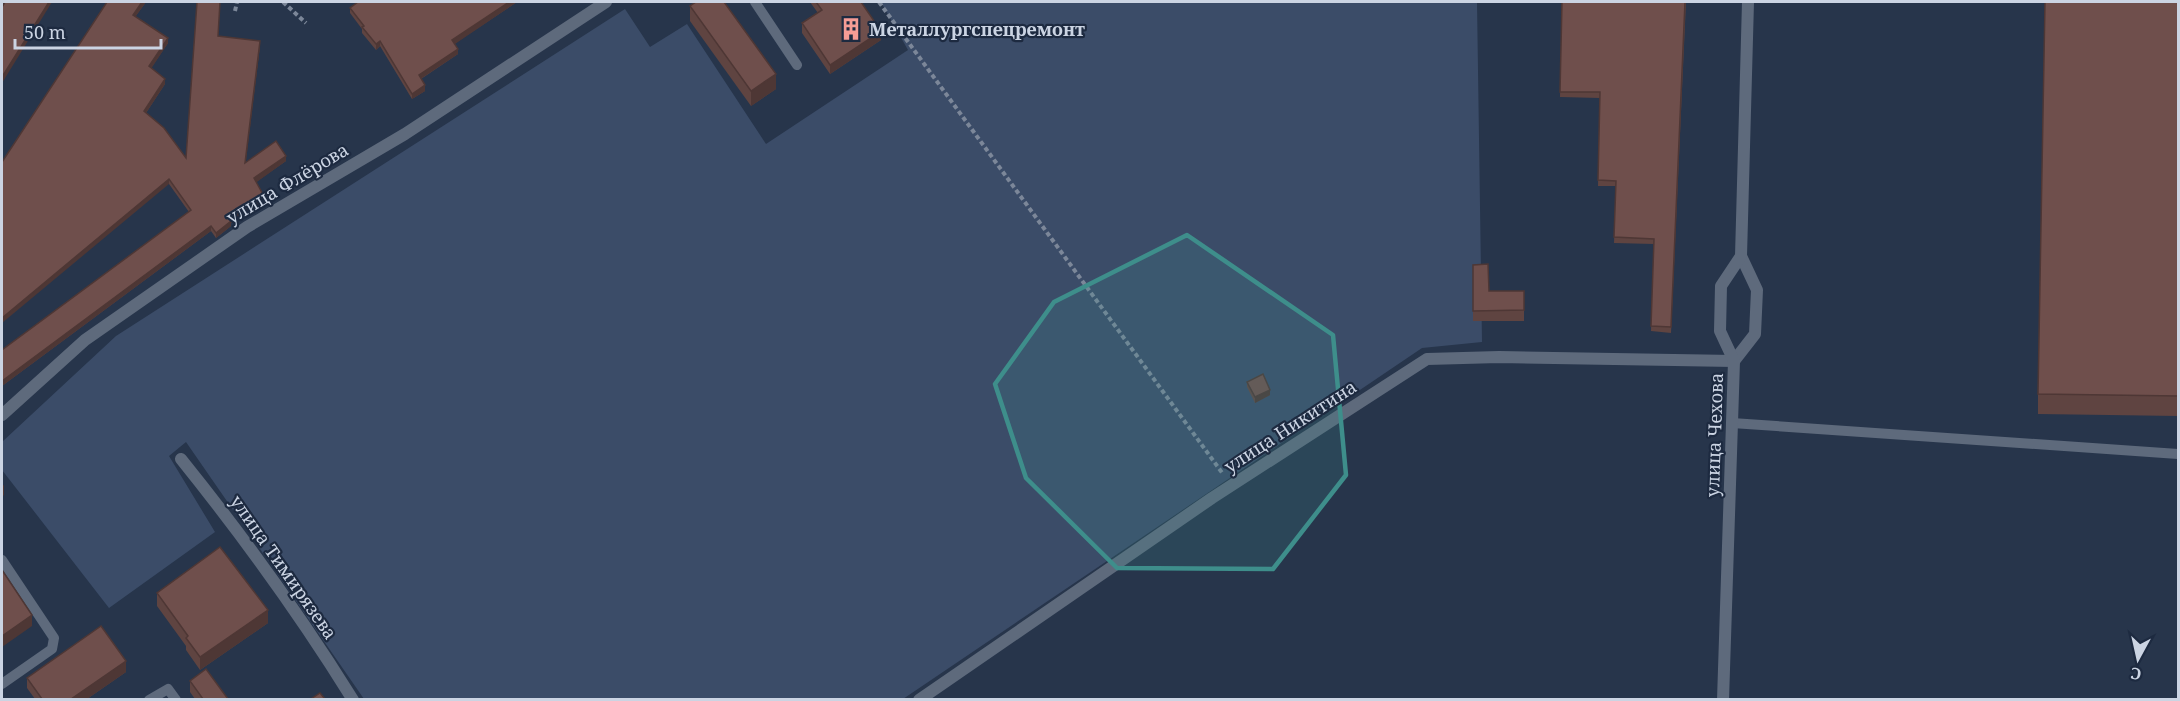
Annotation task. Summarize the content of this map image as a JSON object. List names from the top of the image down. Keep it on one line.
{"streets":{"street":["улица Флёрова","улица Никитина","улица Чехова","улица Тимирязева"]},"crossings":[["улица Никитина","улица Чехова"]],"places":{"building":["Металлургспецремонт"]},"scale_bar":"50 m","north":"bottom"}
